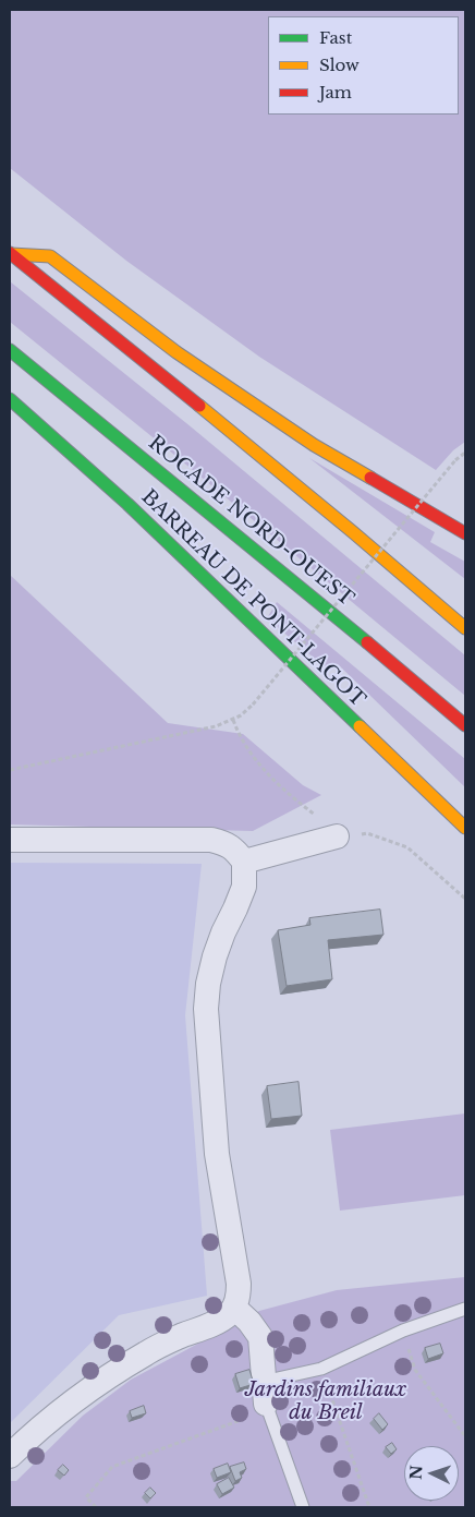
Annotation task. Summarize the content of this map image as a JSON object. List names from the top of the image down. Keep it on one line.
{"streets":{"highway":["ROCADE NORD-OUEST","BARREAU DE PONT-LAGOT"]},"parks":["Jardins familiaux du Breil"],"legend":["Fast","Slow","Jam"],"north":"left"}
